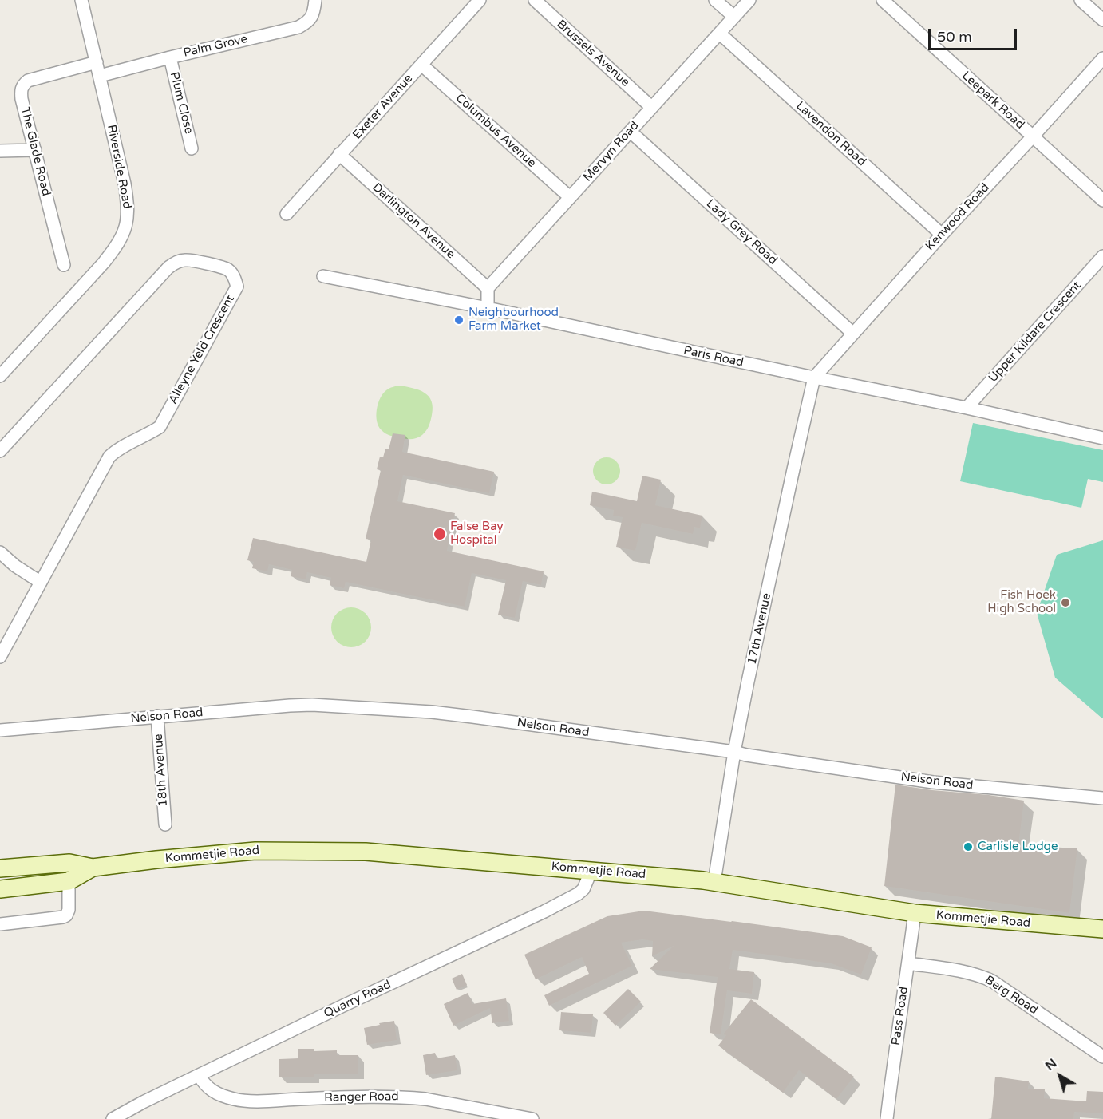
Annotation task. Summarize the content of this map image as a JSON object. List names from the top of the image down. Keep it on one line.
{"streets":{"main road":["Kommetjie Road"],"street":["Palm Grove","Brussels Avenue","Leepark Road","Plum Close","Exeter Avenue","Columbus Avenue","Lavendon Road","The Glade Road","Mervyn Road","Riverside Road","Kenwood Road","Darlington Avenue","Lady Grey Road","Upper Kildare Crescent","Alleyne Yeld Crescent","Paris Road","17th Avenue","Nelson Road","18th Avenue","Berg Road","Quarry Road","Pass Road","Ranger Road"]},"crossings":[["Palm Grove","Plum Close"],["Palm Grove","Riverside Road"],["Brussels Avenue","Mervyn Road"],["Leepark Road","Kenwood Road"],["Exeter Avenue","Columbus Avenue"],["Exeter Avenue","Darlington Avenue"],["Columbus Avenue","Mervyn Road"],["Lavendon Road","Mervyn Road"],["Lavendon Road","Kenwood Road"],["The Glade Road","Riverside Road"],["Mervyn Road","Darlington Avenue"],["Mervyn Road","Lady Grey Road"],["Kenwood Road","Lady Grey Road"],["Kenwood Road","Paris Road"],["Kenwood Road","17th Avenue"],["Upper Kildare Crescent","Paris Road"],["Paris Road","17th Avenue"],["17th Avenue","Nelson Road"],["17th Avenue","Kommetjie Road"],["Nelson Road","18th Avenue"],["Kommetjie Road","Quarry Road"],["Kommetjie Road","Pass Road"],["Berg Road","Pass Road"],["Quarry Road","Ranger Road"]],"places":["Neighbourhood Farm Market","False Bay Hospital","Fish Hoek High School","Carlisle Lodge"],"scale_bar":"50 m","north":"top left"}
